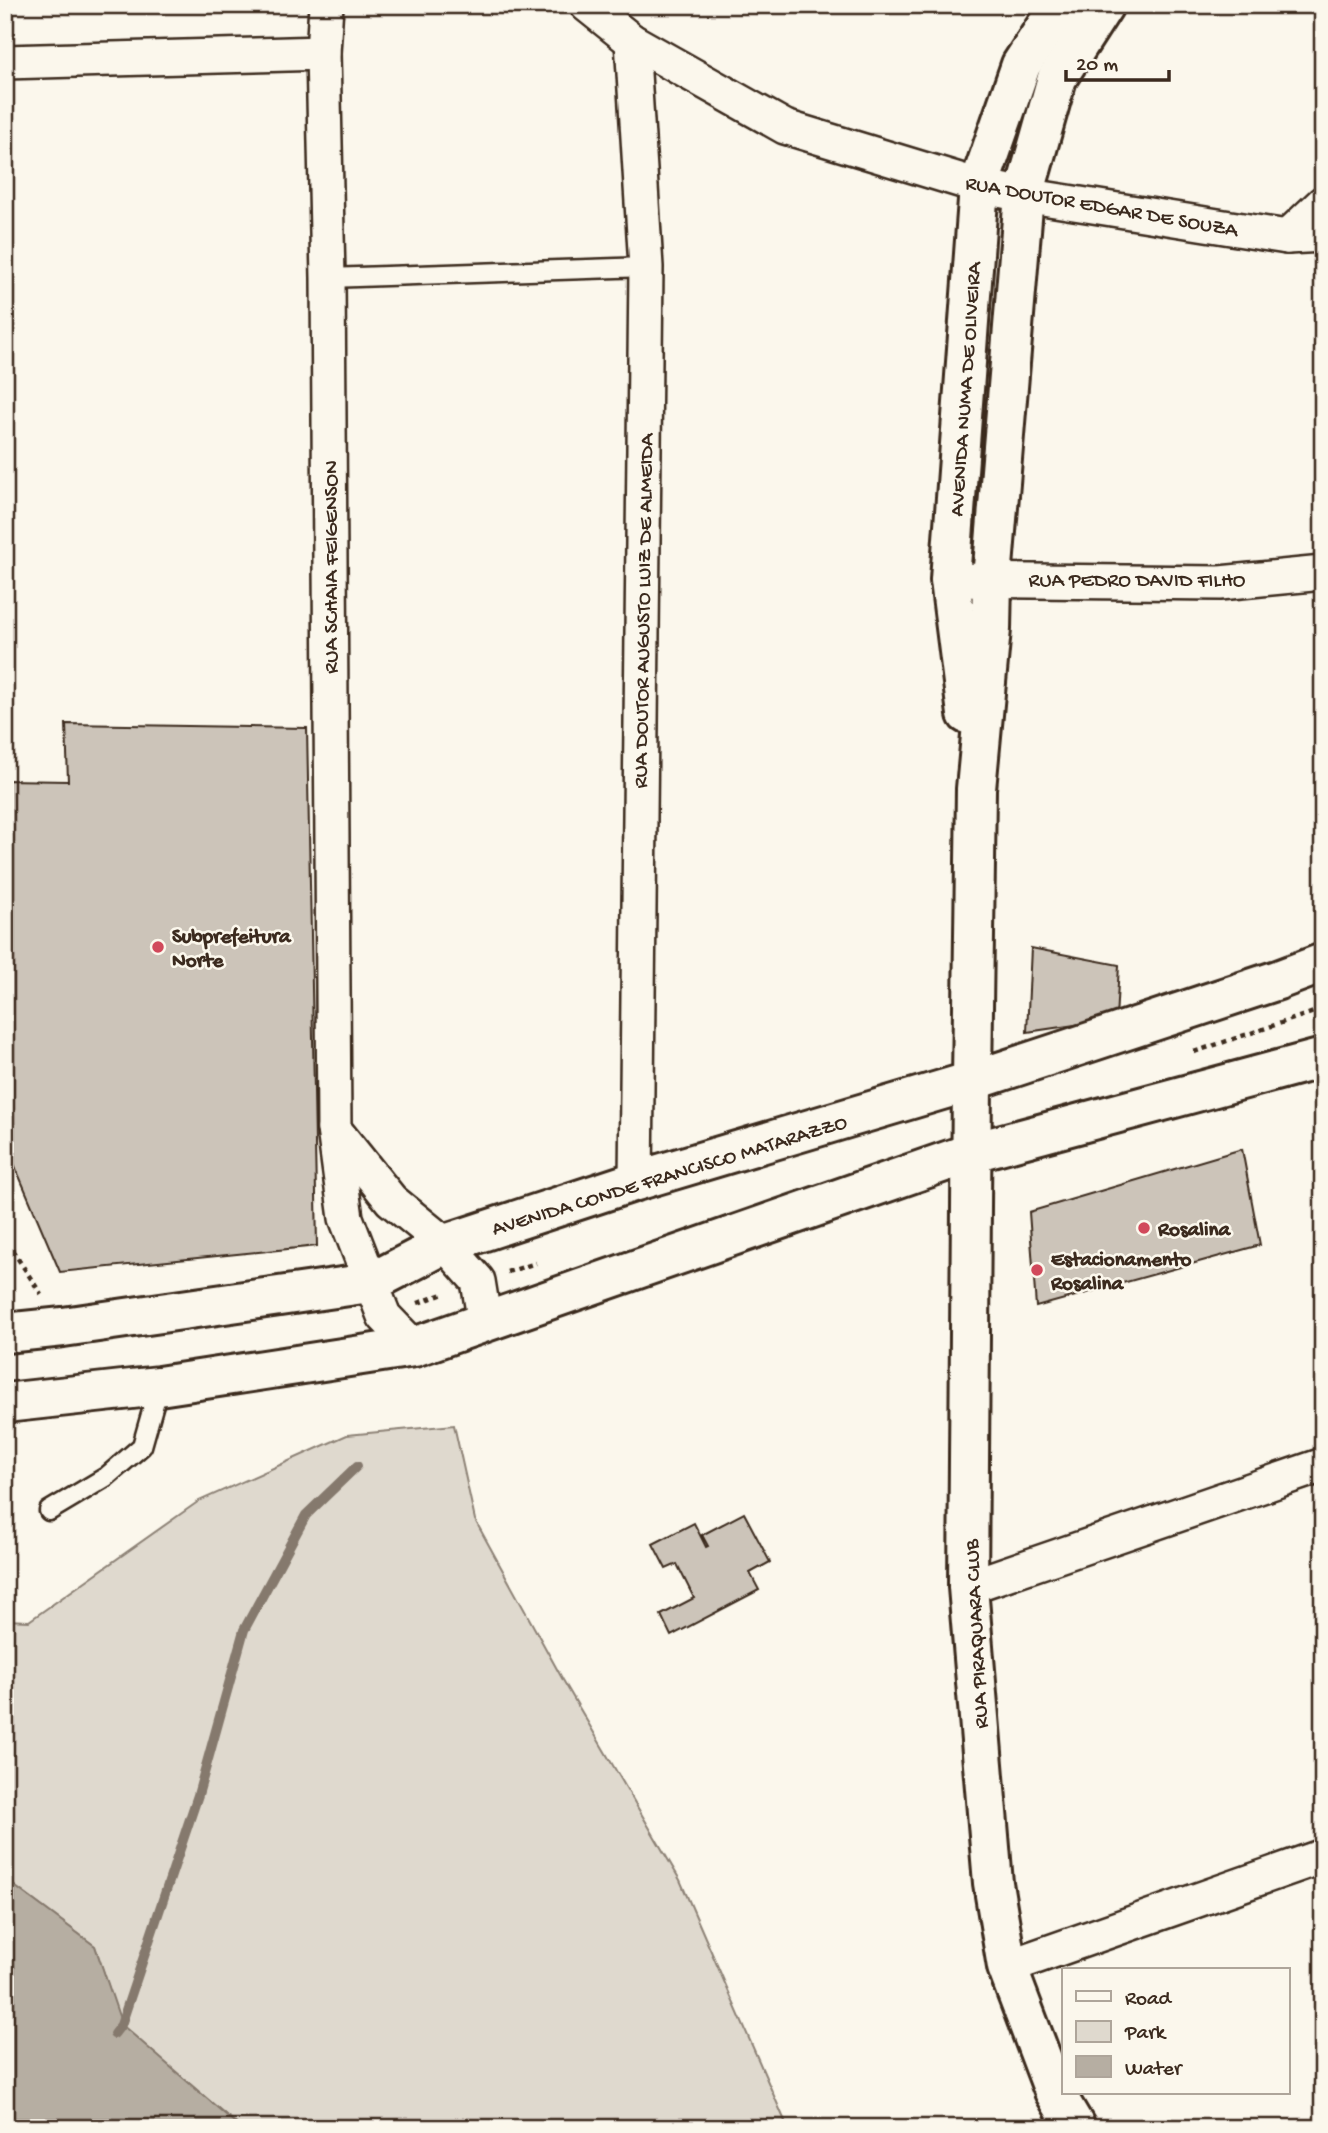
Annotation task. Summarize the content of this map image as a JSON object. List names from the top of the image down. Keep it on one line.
{"streets":{"main road":["AVENIDA NUMA DE OLIVEIRA","AVENIDA CONDE FRANCISCO MATARAZZO","RUA PIRAQUARA CLUB"],"street":["RUA DOUTOR EDGAR DE SOUZA","RUA SCHAIA FEIGENSON","RUA PEDRO DAVID FILHO","RUA DOUTOR AUGUSTO LUIZ DE ALMEIDA"]},"crossings":[["RUA DOUTOR EDGAR DE SOUZA","AVENIDA NUMA DE OLIVEIRA"],["RUA DOUTOR EDGAR DE SOUZA","RUA DOUTOR AUGUSTO LUIZ DE ALMEIDA"],["AVENIDA NUMA DE OLIVEIRA","RUA PEDRO DAVID FILHO"],["AVENIDA NUMA DE OLIVEIRA","AVENIDA CONDE FRANCISCO MATARAZZO"],["AVENIDA NUMA DE OLIVEIRA","RUA PIRAQUARA CLUB"],["RUA SCHAIA FEIGENSON","AVENIDA CONDE FRANCISCO MATARAZZO"],["RUA DOUTOR AUGUSTO LUIZ DE ALMEIDA","AVENIDA CONDE FRANCISCO MATARAZZO"],["AVENIDA CONDE FRANCISCO MATARAZZO","RUA PIRAQUARA CLUB"]],"places":["Subprefeitura Norte","Rosalina","Estacionamento Rosalina"],"legend":["Road","Park","Water"],"scale_bar":"20 m"}
